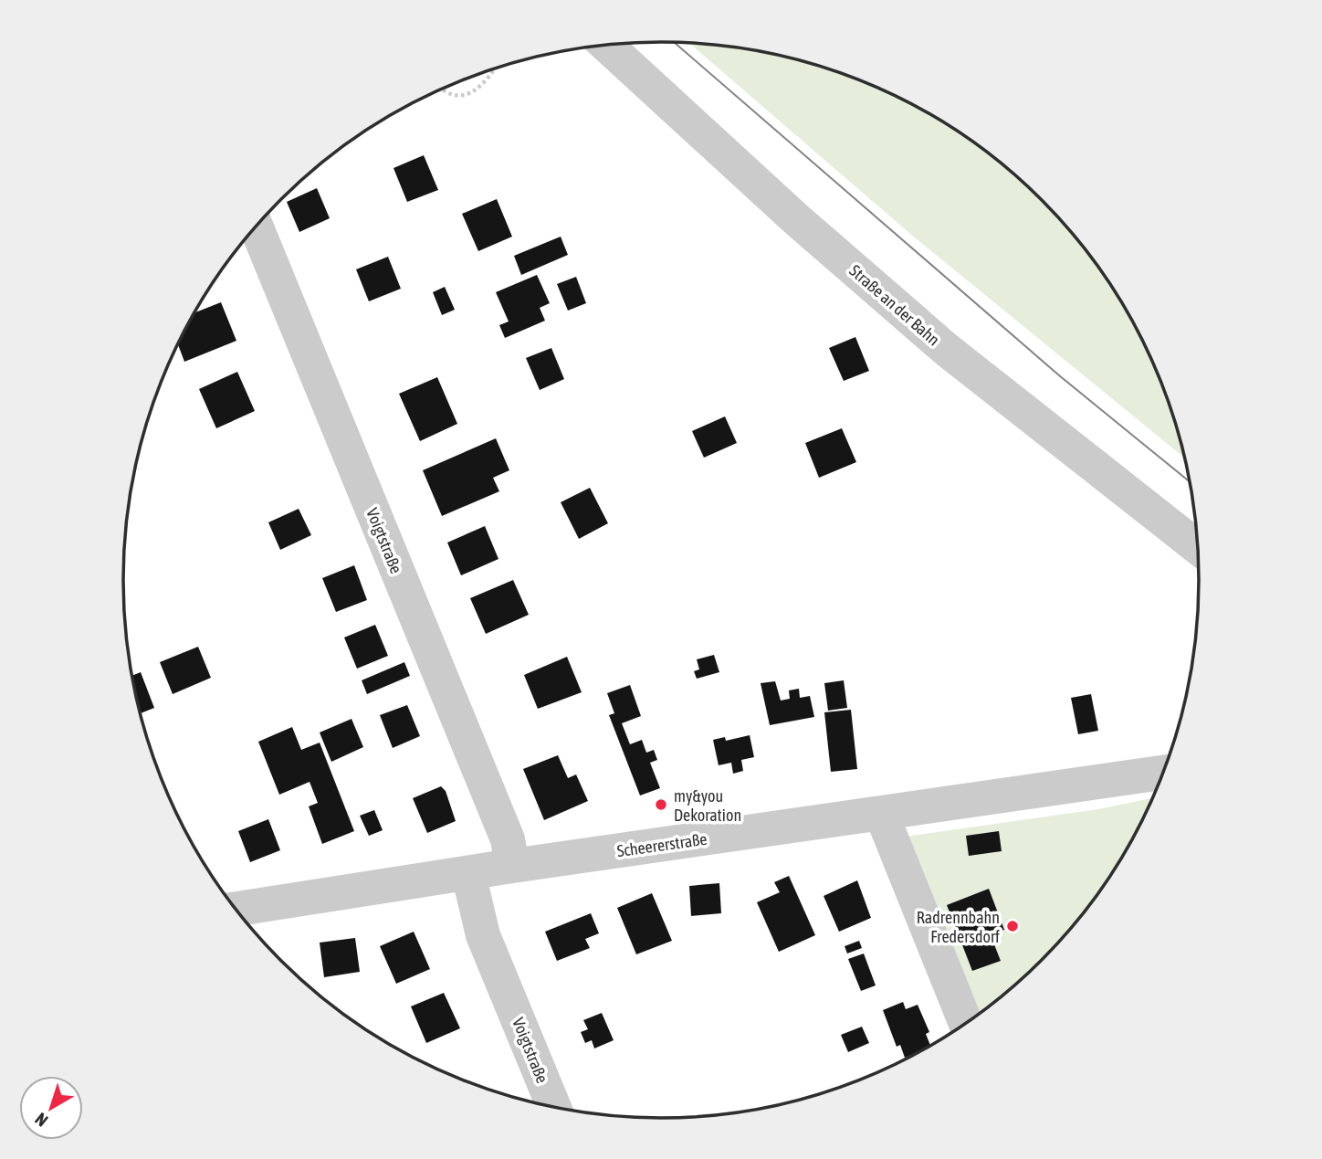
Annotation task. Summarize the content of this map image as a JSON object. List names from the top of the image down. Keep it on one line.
{"streets":{"street":["Straße an der Bahn","Voigtstraße","Scheererstraße"]},"crossings":[["Voigtstraße","Scheererstraße"]],"places":["my&you Dekoration","Radrennbahn Fredersdorf"],"north":"bottom left"}
